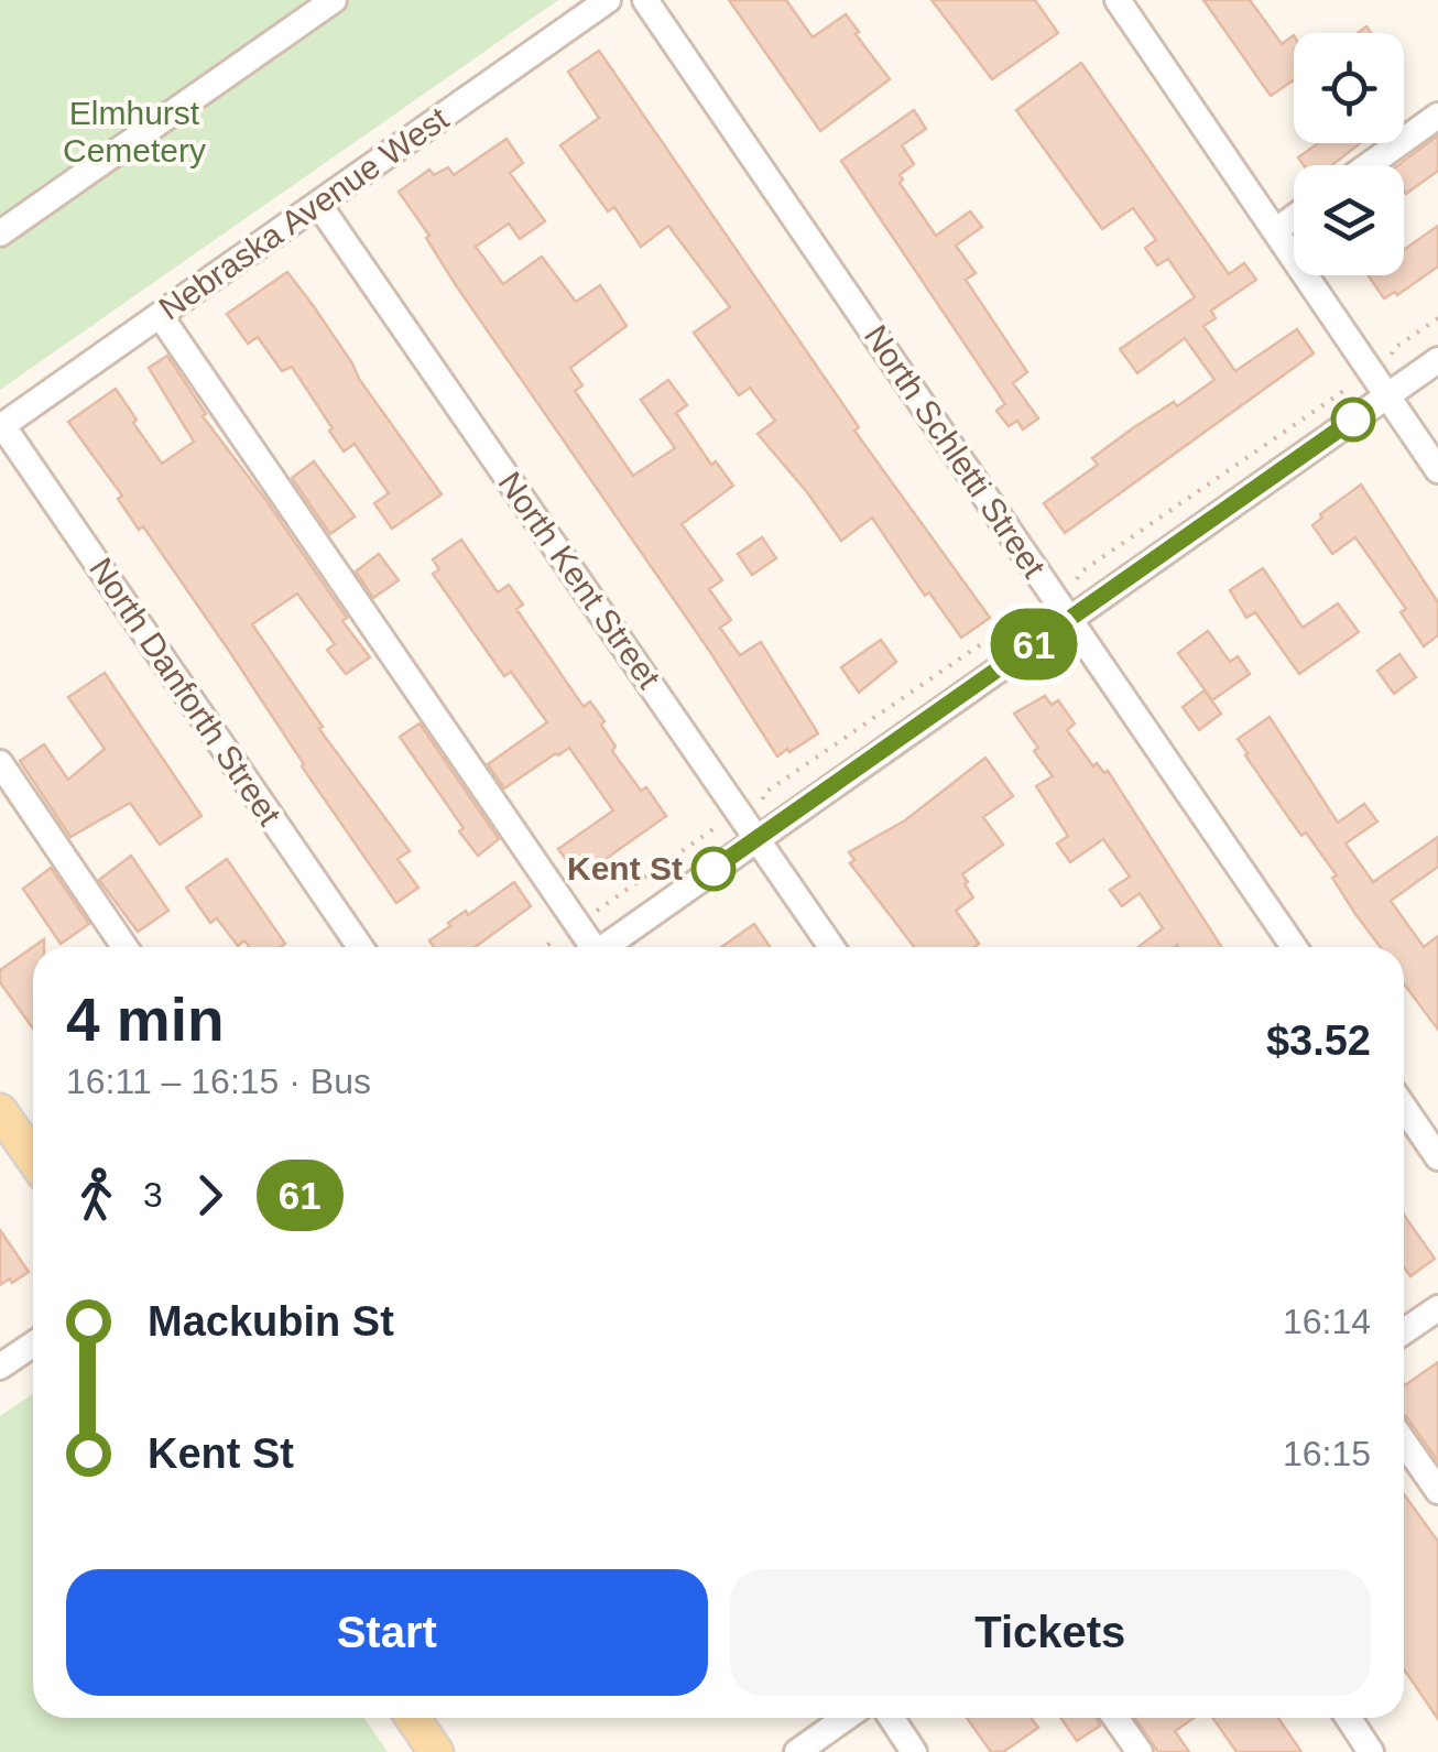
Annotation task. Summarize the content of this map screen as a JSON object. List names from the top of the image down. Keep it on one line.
{"streets":{"street":["Nebraska Avenue West","North Schletti Street","North Kent Street","North Danforth Street"]},"crossings":[["Nebraska Avenue West","North Kent Street"],["Nebraska Avenue West","North Danforth Street"]],"parks":["Elmhurst Cemetery"],"places":["Kent St"],"lines":["bus line 61"],"page":{"on_map":"61","heading":["4 min","16:11 – 16:15 · Bus","$3.52"],"legs":["3","61"],"list":[{"name":"Mackubin St","value":"16:14"},{"name":"Kent St","value":"16:15"}],"buttons":["Start","Tickets"]}}
